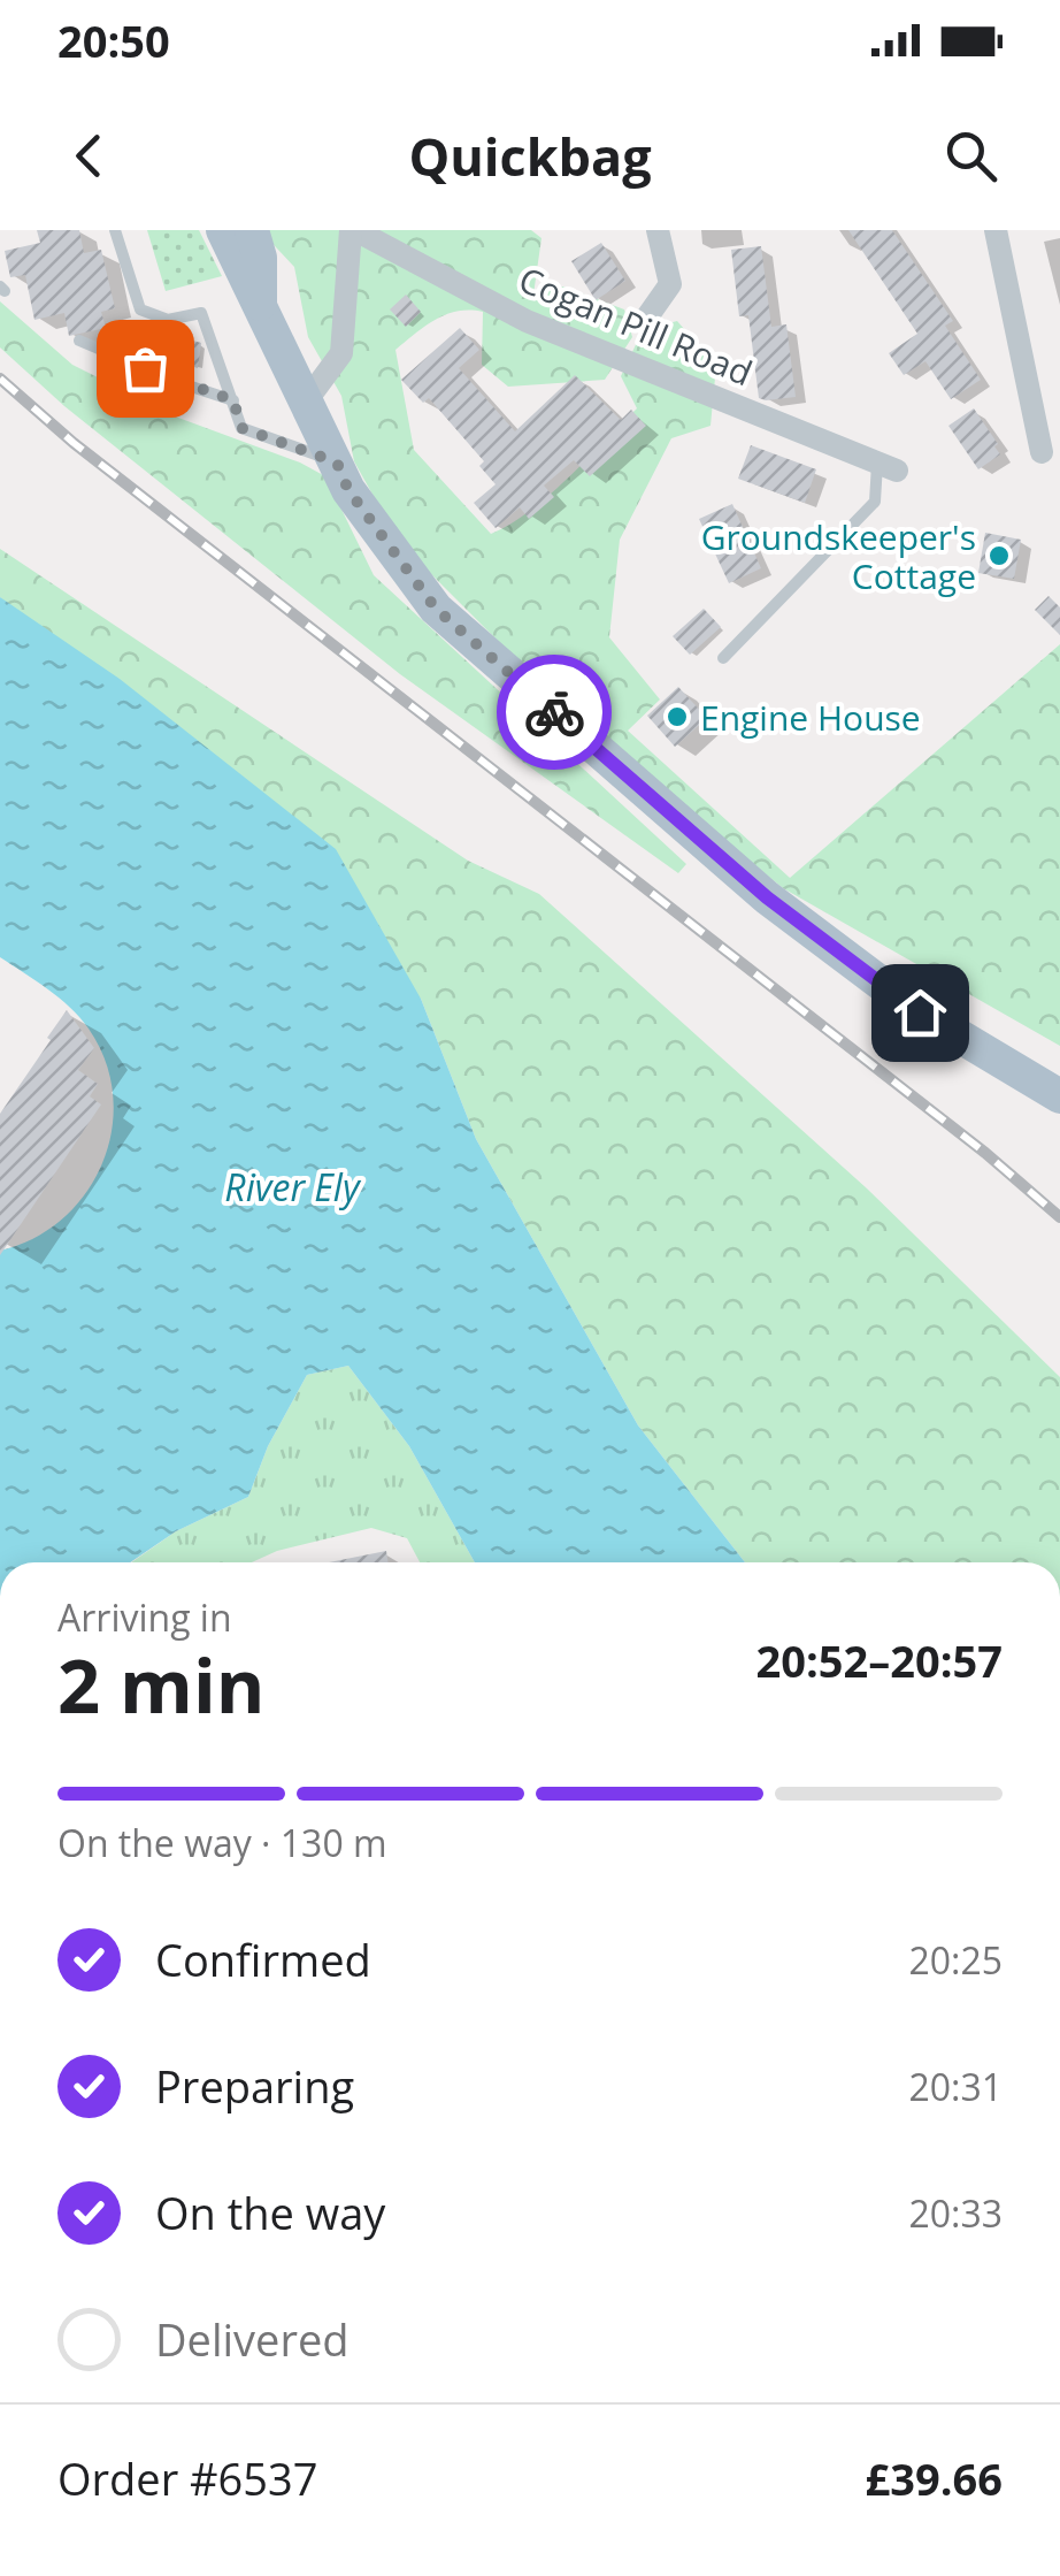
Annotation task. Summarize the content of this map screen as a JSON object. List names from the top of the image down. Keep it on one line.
{"streets":{"street":["Cogan Pill Road"]},"water":["River Ely"],"places":["Groundskeeper's Cottage","Engine House"],"page":{"status":"20:50","header":"Quickbag","heading":["2 min","Arriving in","20:52–20:57"],"panel":["Order #6537","£39.66"],"bar":"On the way · 130 m","list":[["Confirmed","20:25"],["Preparing","20:31"],["On the way","20:33"],"Delivered"]}}
